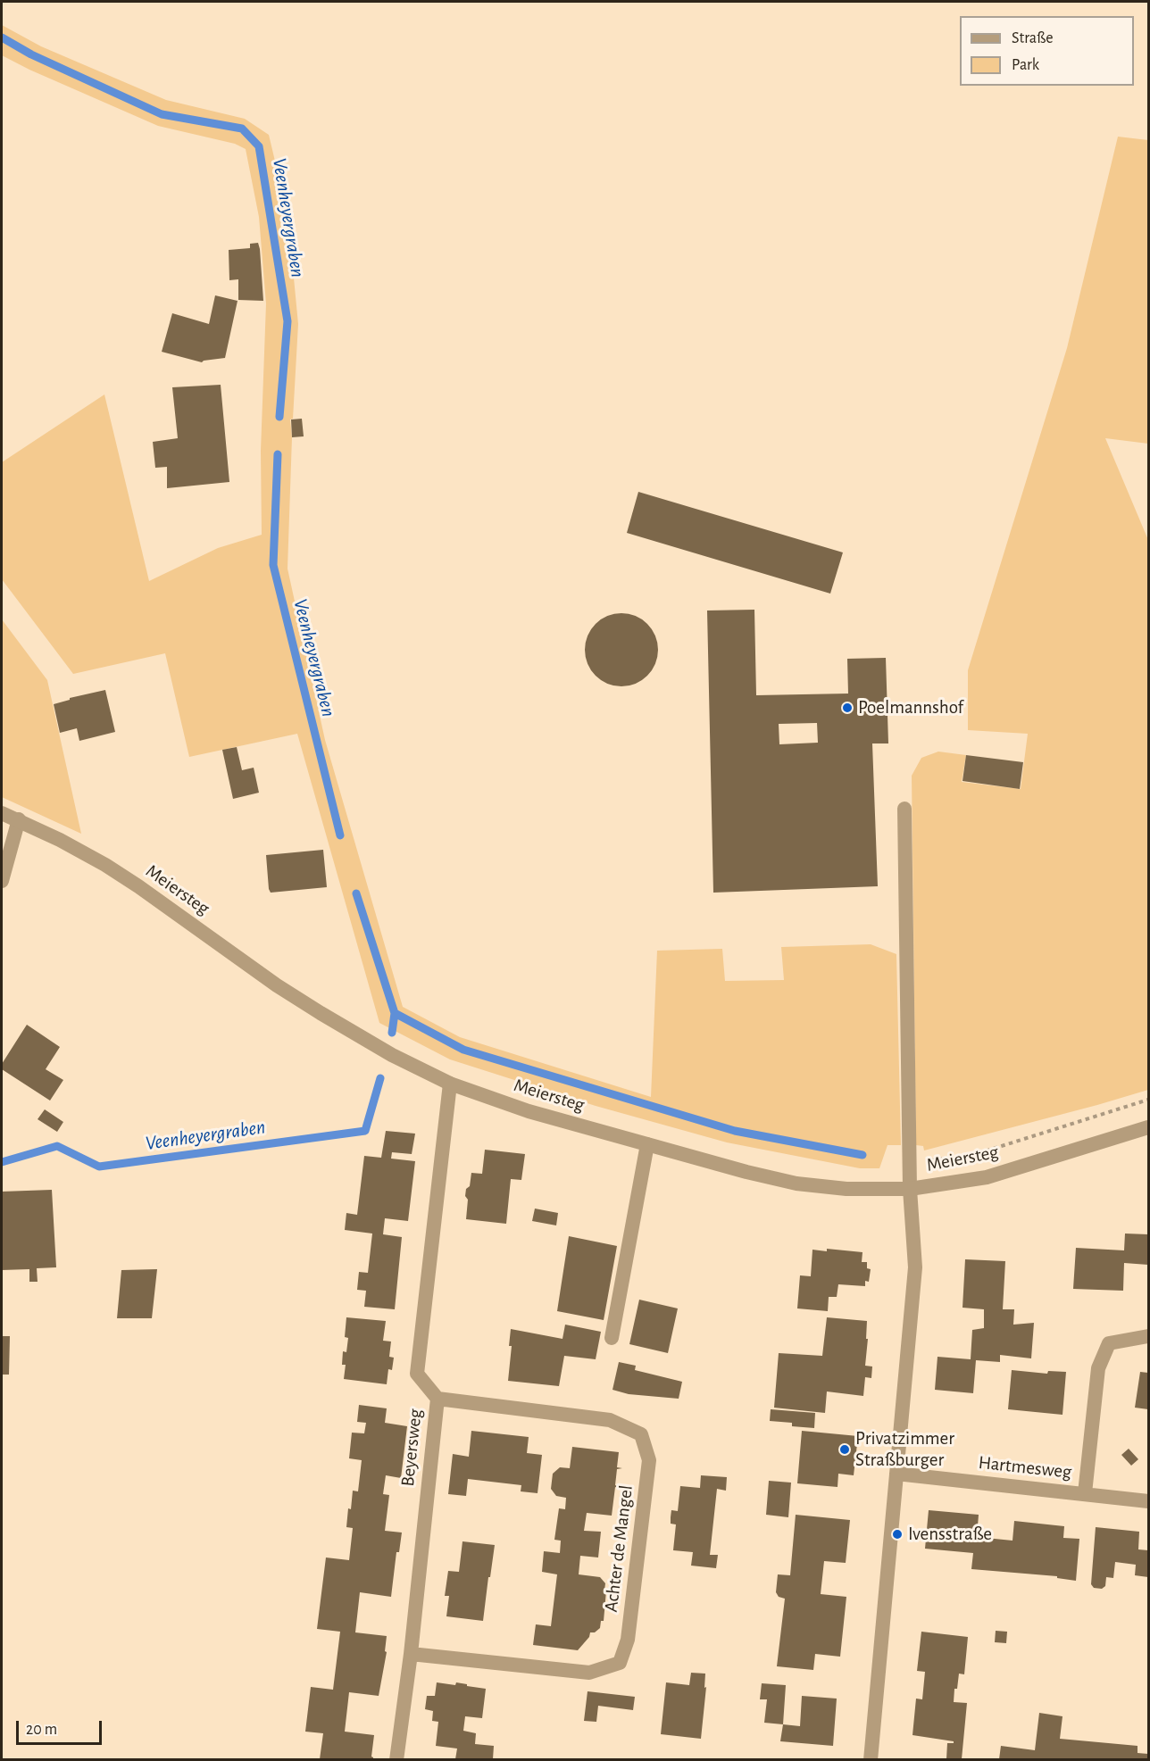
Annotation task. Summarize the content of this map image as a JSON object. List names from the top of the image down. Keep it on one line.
{"streets":{"street":["Meiersteg","Beyersweg","Hartmesweg","Achter de Mangel"]},"crossings":[["Meiersteg","Beyersweg"],["Beyersweg","Achter de Mangel"]],"water":["Veenheyergraben"],"places":["Poelmannshof","Privatzimmer Straßburger","Ivensstraße"],"legend":["Straße","Park"],"scale_bar":"20 m"}
